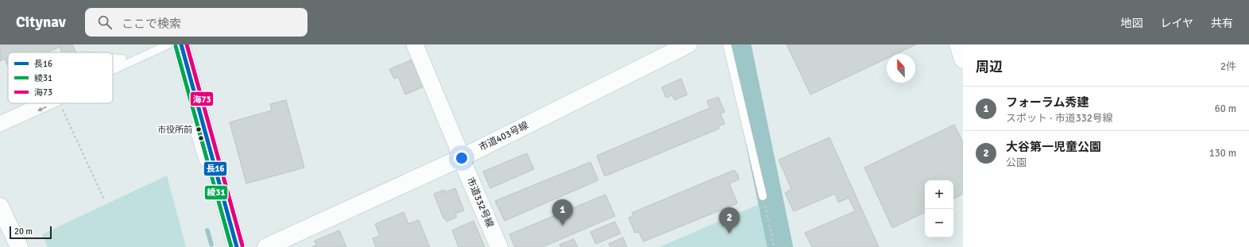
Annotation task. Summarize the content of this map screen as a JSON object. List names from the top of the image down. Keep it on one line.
{"streets":{"street":["市道403号線","市道332号線"]},"crossings":[["市道403号線","市道332号線"]],"places":["市役所前"],"lines":["transit line 長16","transit line 海73","transit line 綾31"],"legend":["長16","綾31","海73"],"scale_bar":"20 m","north":"top","page":{"header":"Citynav","search":"ここで検索","nav":["地図","レイヤ","共有"],"heading":["周辺","2件"],"list":[{"mark":"1","name":"フォーラム秀建","note":"スポット · 市道332号線","value":"60 m"},{"mark":"2","name":"大谷第一児童公園","note":"公園","value":"130 m"}],"map_buttons":["+","−"],"pins":["1","2"],"scale":"20 m"}}
